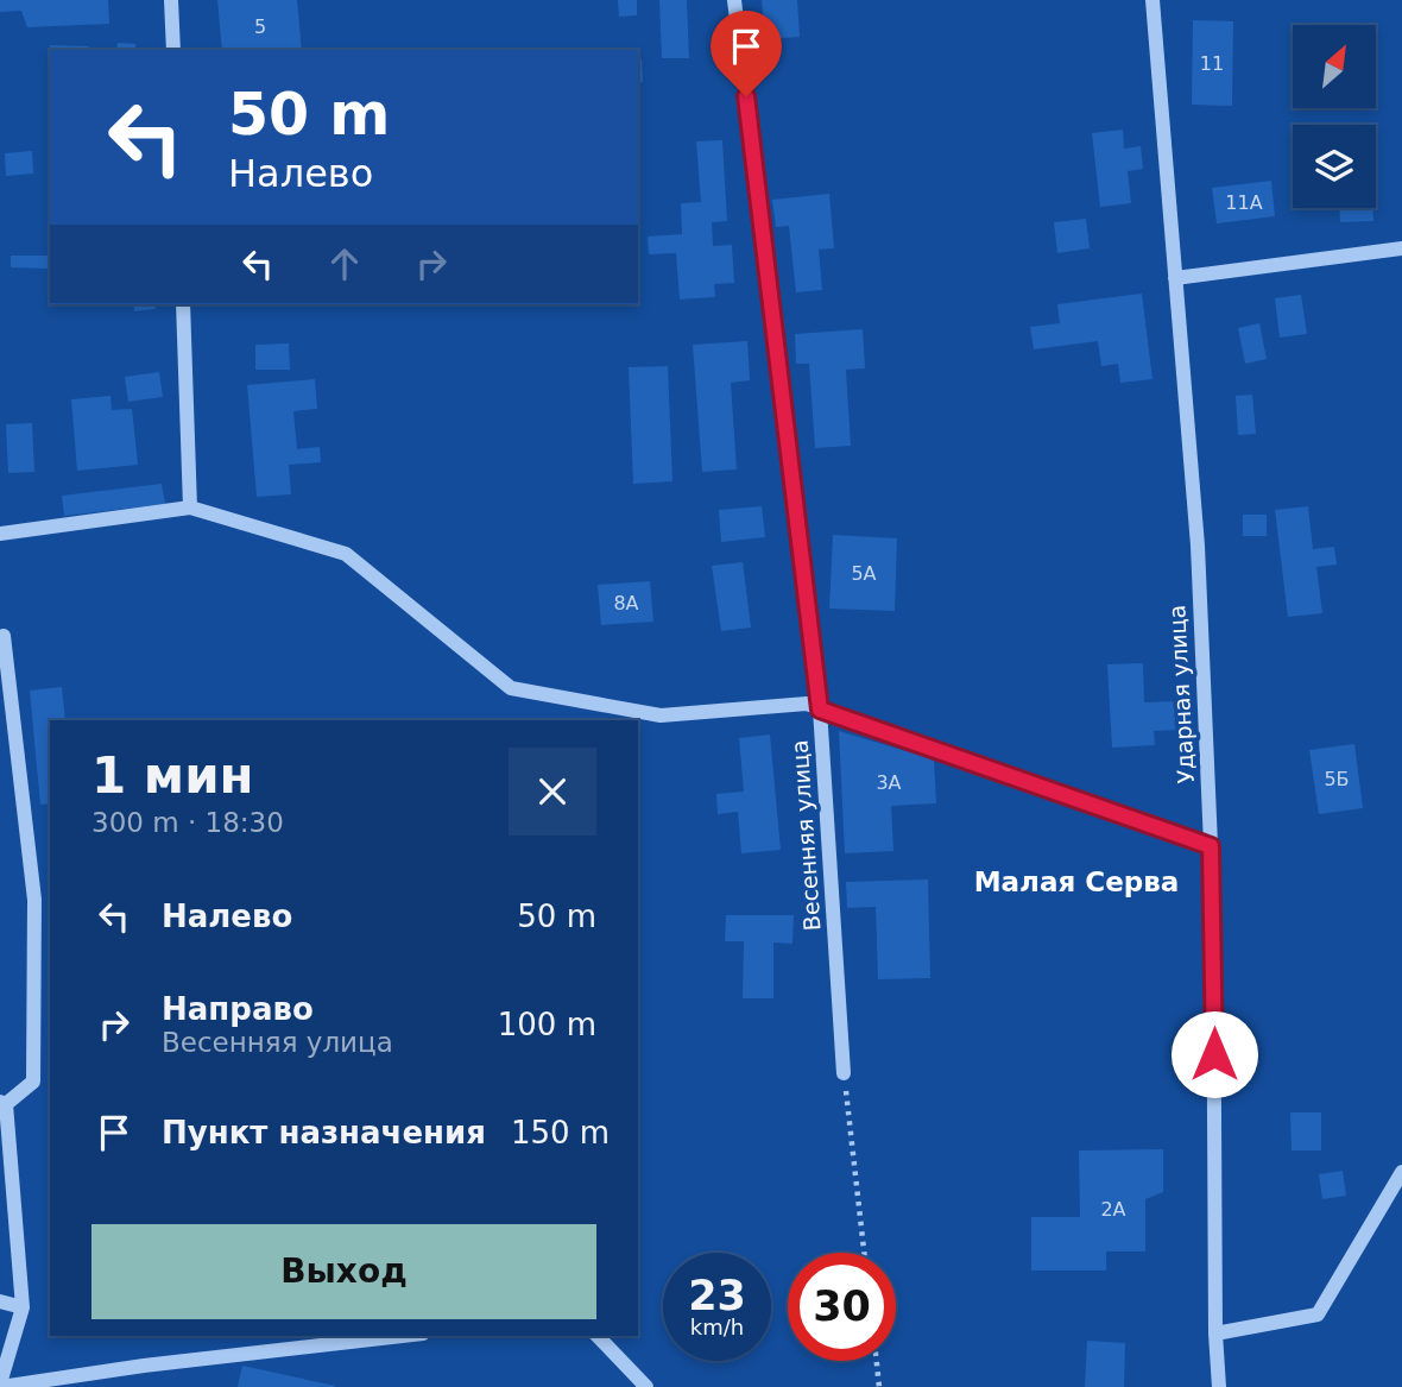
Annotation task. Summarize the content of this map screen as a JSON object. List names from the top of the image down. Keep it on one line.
{"streets":{"street":["Ударная улица","Весенняя улица"]},"districts":["Малая Серва"],"house_numbers":["5","11","11А","5А","8А","5Б","3А","2А"],"north":"top right","page":{"turn":["50 m","Налево"],"heading":["1 мин","300 m · 18:30"],"list":[{"name":"Налево","value":"50 m"},{"name":"Направо","note":"Весенняя улица","value":"100 m"},{"name":"Пункт назначения","value":"150 m"}],"buttons":"Выход","speed":"23 km/h","limit":"30"}}
